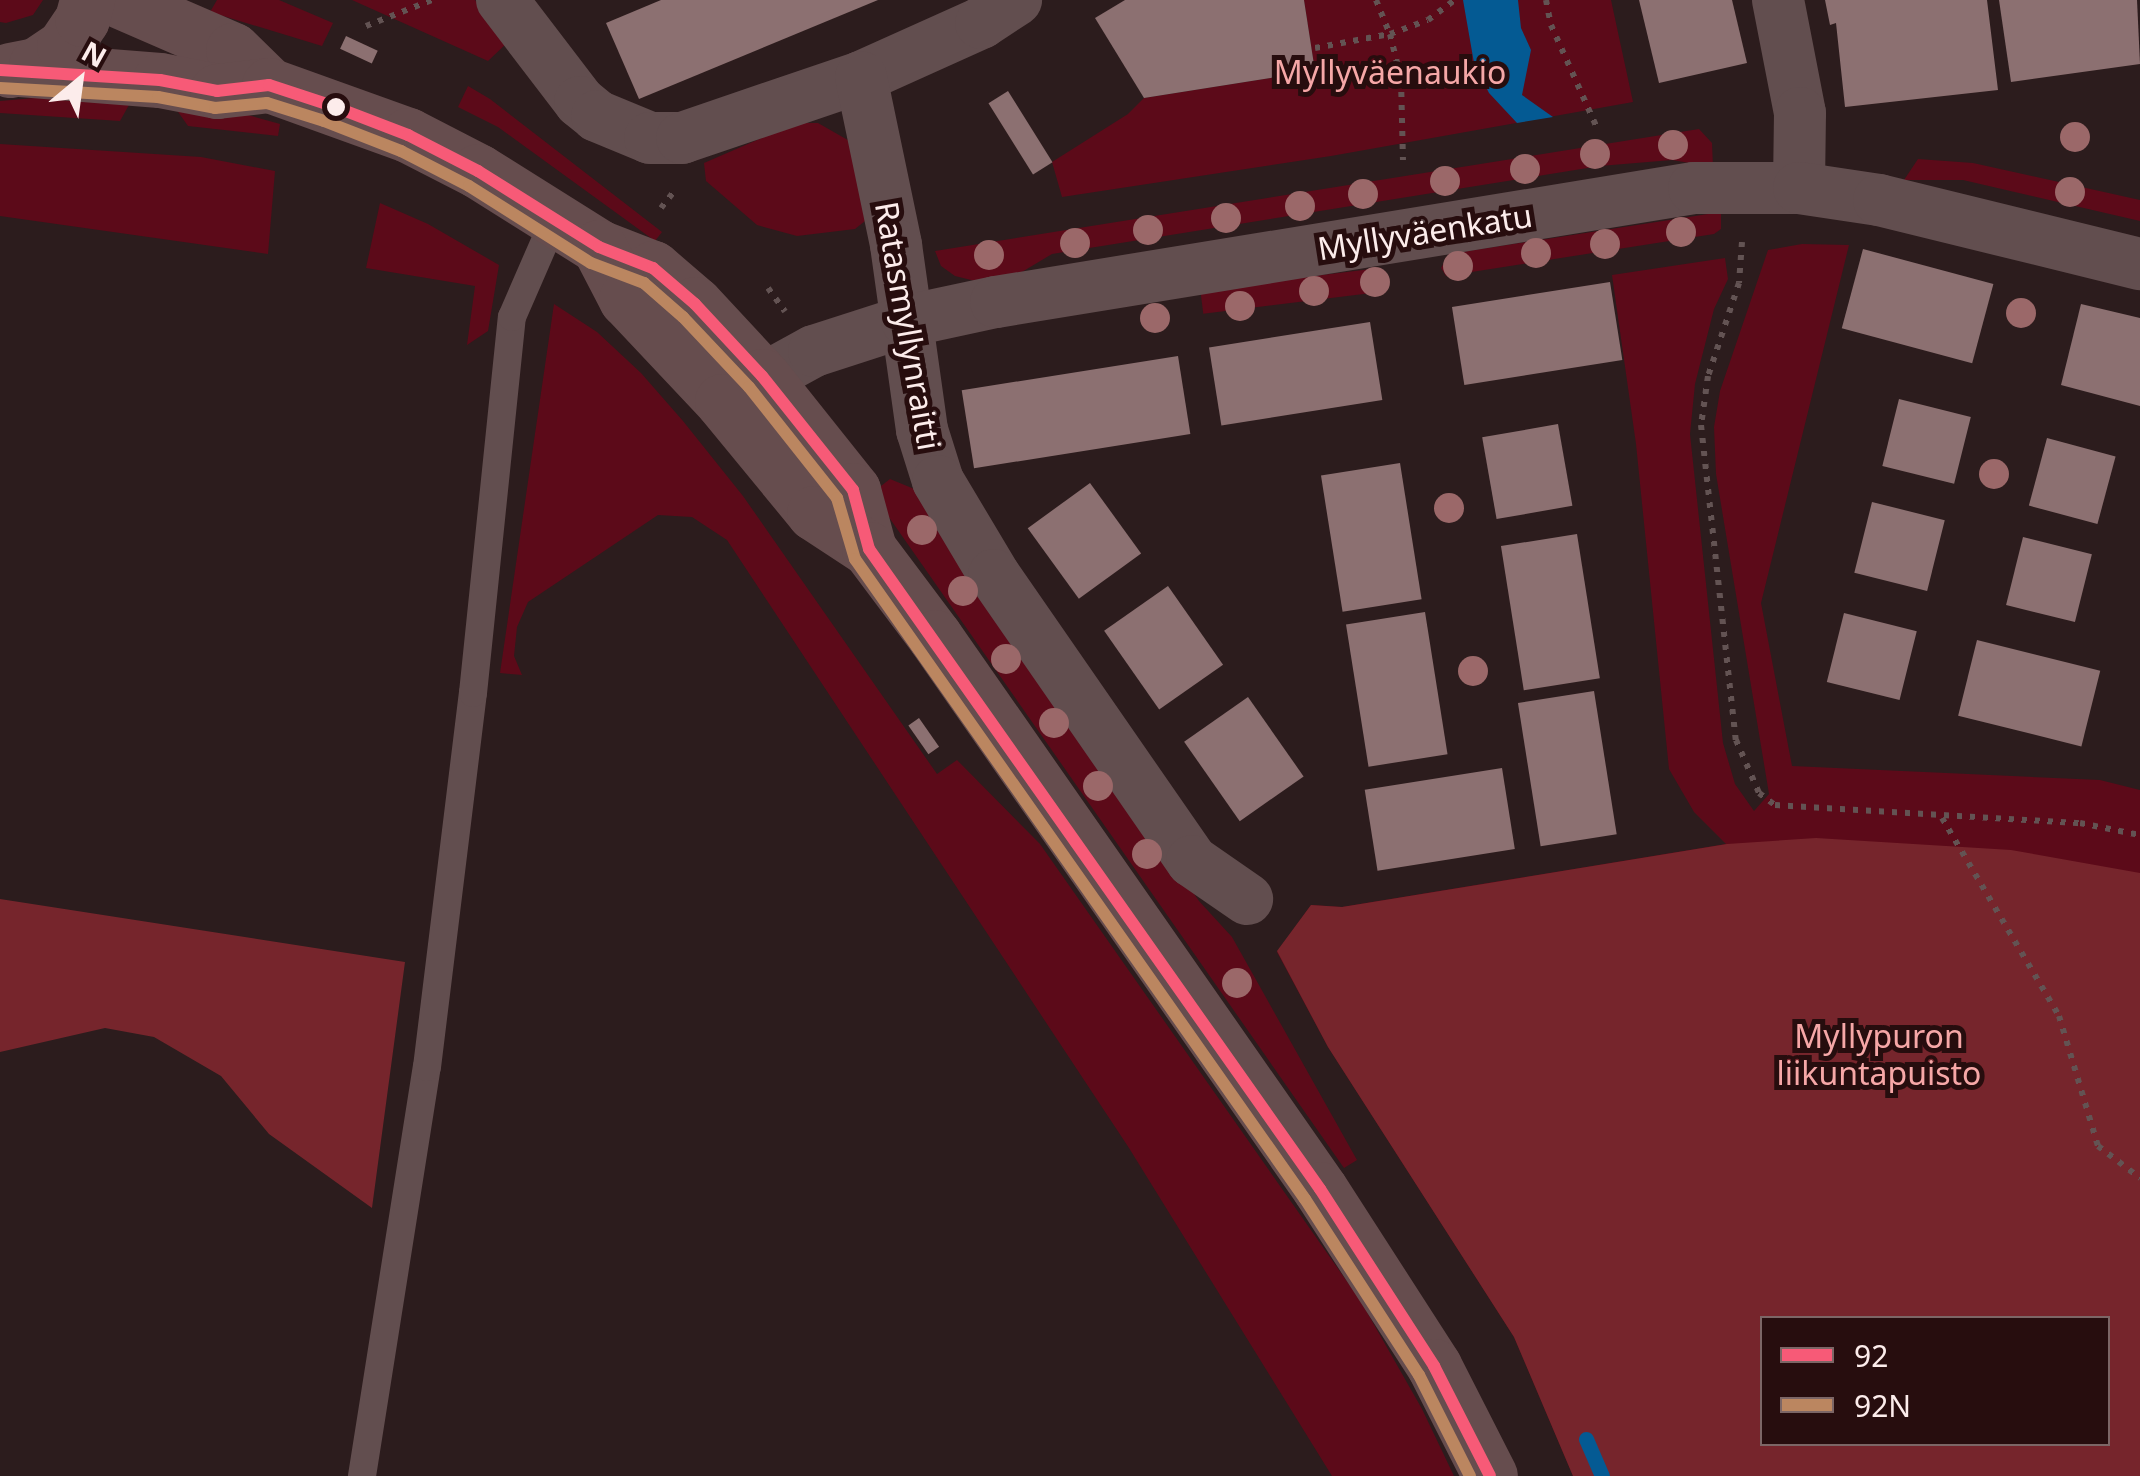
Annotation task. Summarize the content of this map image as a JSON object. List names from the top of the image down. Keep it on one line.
{"streets":{"street":["Myllyväenkatu","Ratasmyllynraitti"]},"crossings":[["Myllyväenkatu","Ratasmyllynraitti"]],"parks":["Myllyväenaukio","Myllypuron liikuntapuisto"],"lines":["transit line 92","transit line 92N"],"legend":["92","92N"],"north":"top right"}
